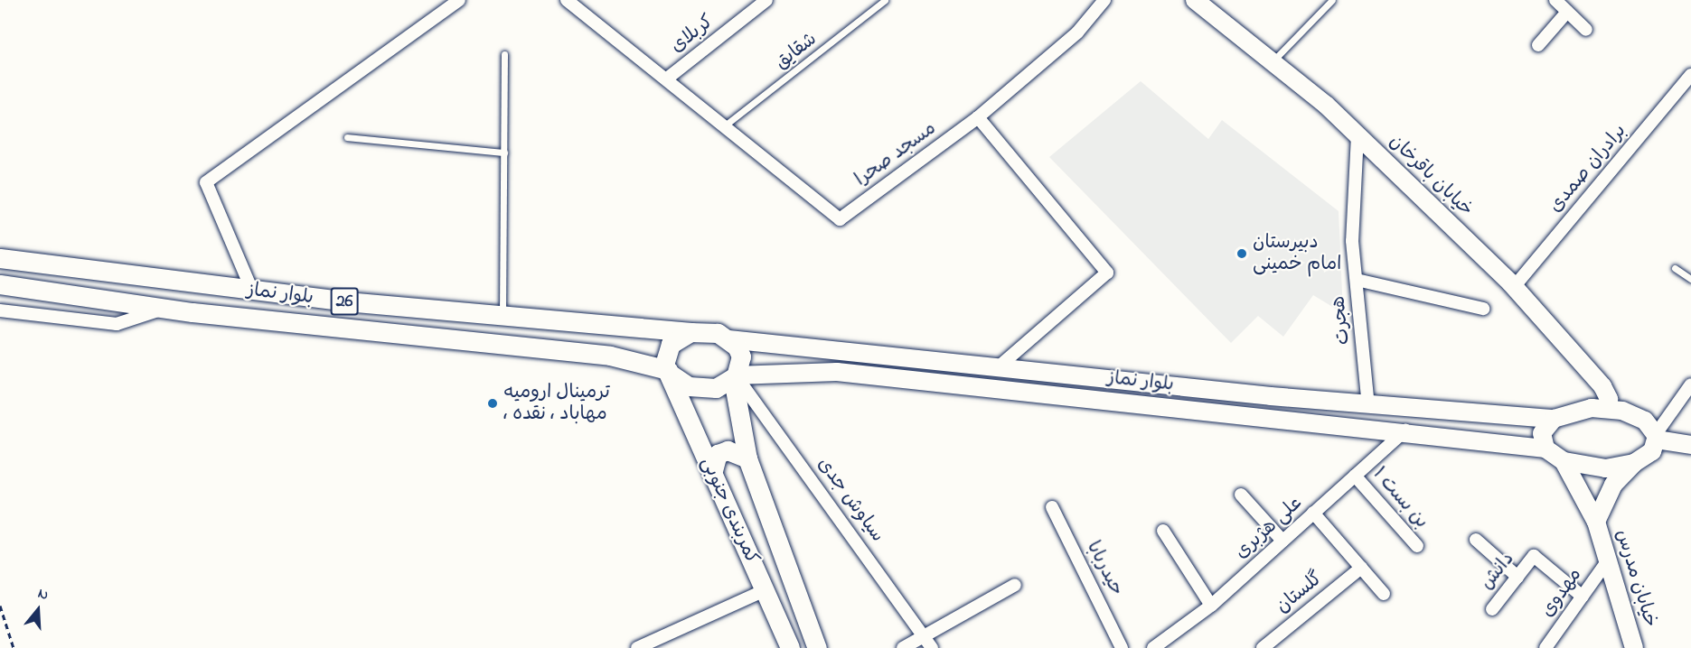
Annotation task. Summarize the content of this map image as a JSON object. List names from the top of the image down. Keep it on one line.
{"streets":{"main road":["خیابان باقرخان","بلوار نماز","26","کمربندی جنوبی","خیابان مدرس"],"street":["کربلای","مسجد صحرا","برادران صمدی","هجرت","بن بست ۱","سیاوش جدی","علی هژبری","حیدربابا","دانش","گلستان","مهدوی"],"lane":["شقایق"]},"crossings":[["کربلای","مسجد صحرا"],["شقایق","مسجد صحرا"],["برادران صمدی","خیابان باقرخان"],["خیابان باقرخان","26"],["خیابان باقرخان","هجرت"],["بلوار نماز","26"],["بلوار نماز","هجرت"],["بلوار نماز","سیاوش جدی"],["بلوار نماز","کمربندی جنوبی"],["بلوار نماز","علی هژبری"],["26","سیاوش جدی"],["26","کمربندی جنوبی"],["26","خیابان مدرس"],["بن بست ۱","علی هژبری"],["سیاوش جدی","کمربندی جنوبی"],["دانش","مهدوی"],["خیابان مدرس","مهدوی"]],"places":["دبیرستان امام خمینی","ترمینال ارومیه ، مهاباد ، نقده"],"north":"top"}
